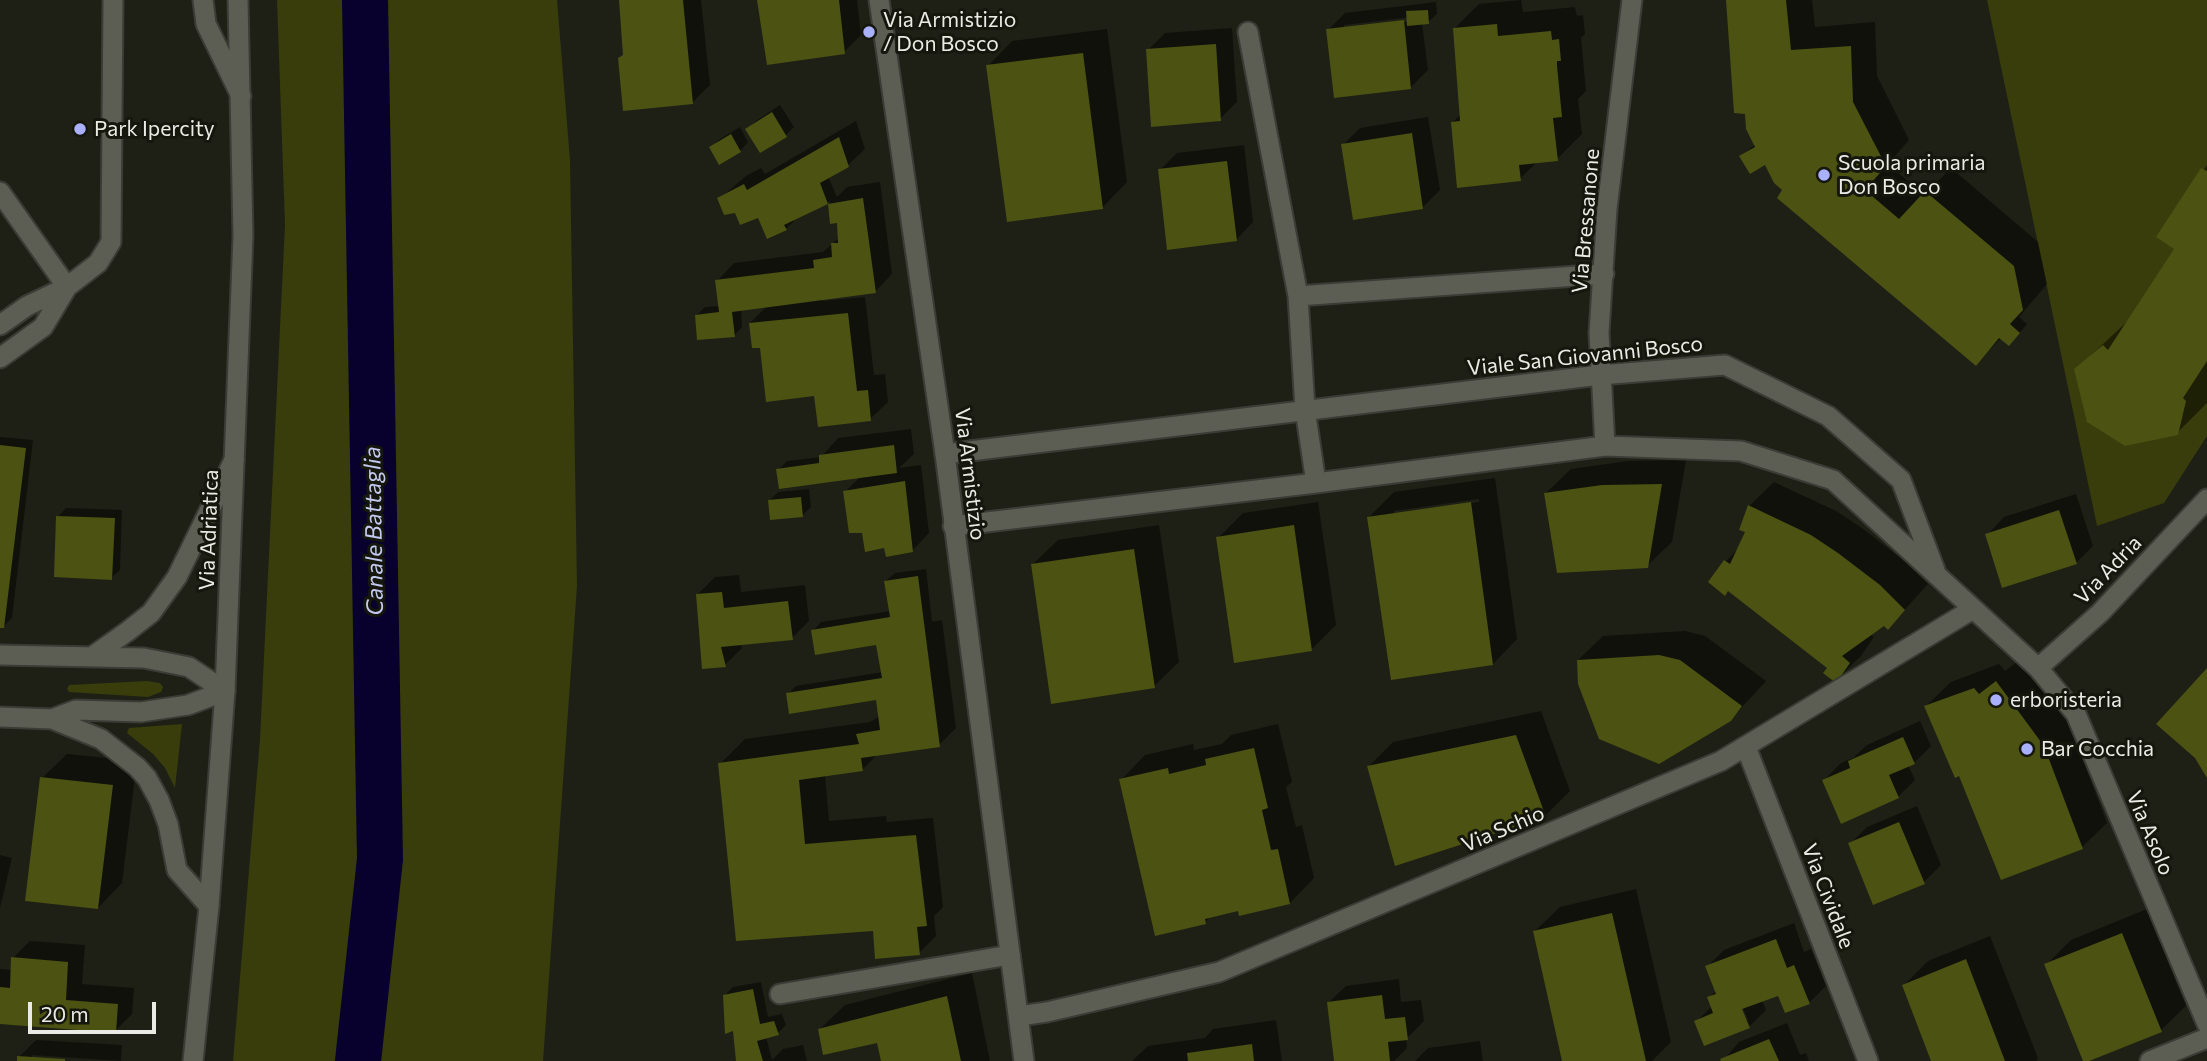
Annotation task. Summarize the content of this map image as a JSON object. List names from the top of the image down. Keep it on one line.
{"streets":{"street":["Via Bressanone","Viale San Giovanni Bosco","Via Armistizio","Via Adriatica","Via Adria","Via Schio","Via Asolo","Via Cividale"]},"crossings":[["Via Bressanone","Viale San Giovanni Bosco"],["Viale San Giovanni Bosco","Via Armistizio"],["Viale San Giovanni Bosco","Via Adria"],["Viale San Giovanni Bosco","Via Schio"],["Viale San Giovanni Bosco","Via Asolo"],["Via Armistizio","Via Schio"],["Via Adria","Via Asolo"],["Via Schio","Via Cividale"]],"water":["Canale Battaglia"],"places":["Via Armistizio / Don Bosco","Park Ipercity","Scuola primaria Don Bosco","erboristeria","Bar Cocchia"],"scale_bar":"20 m"}
